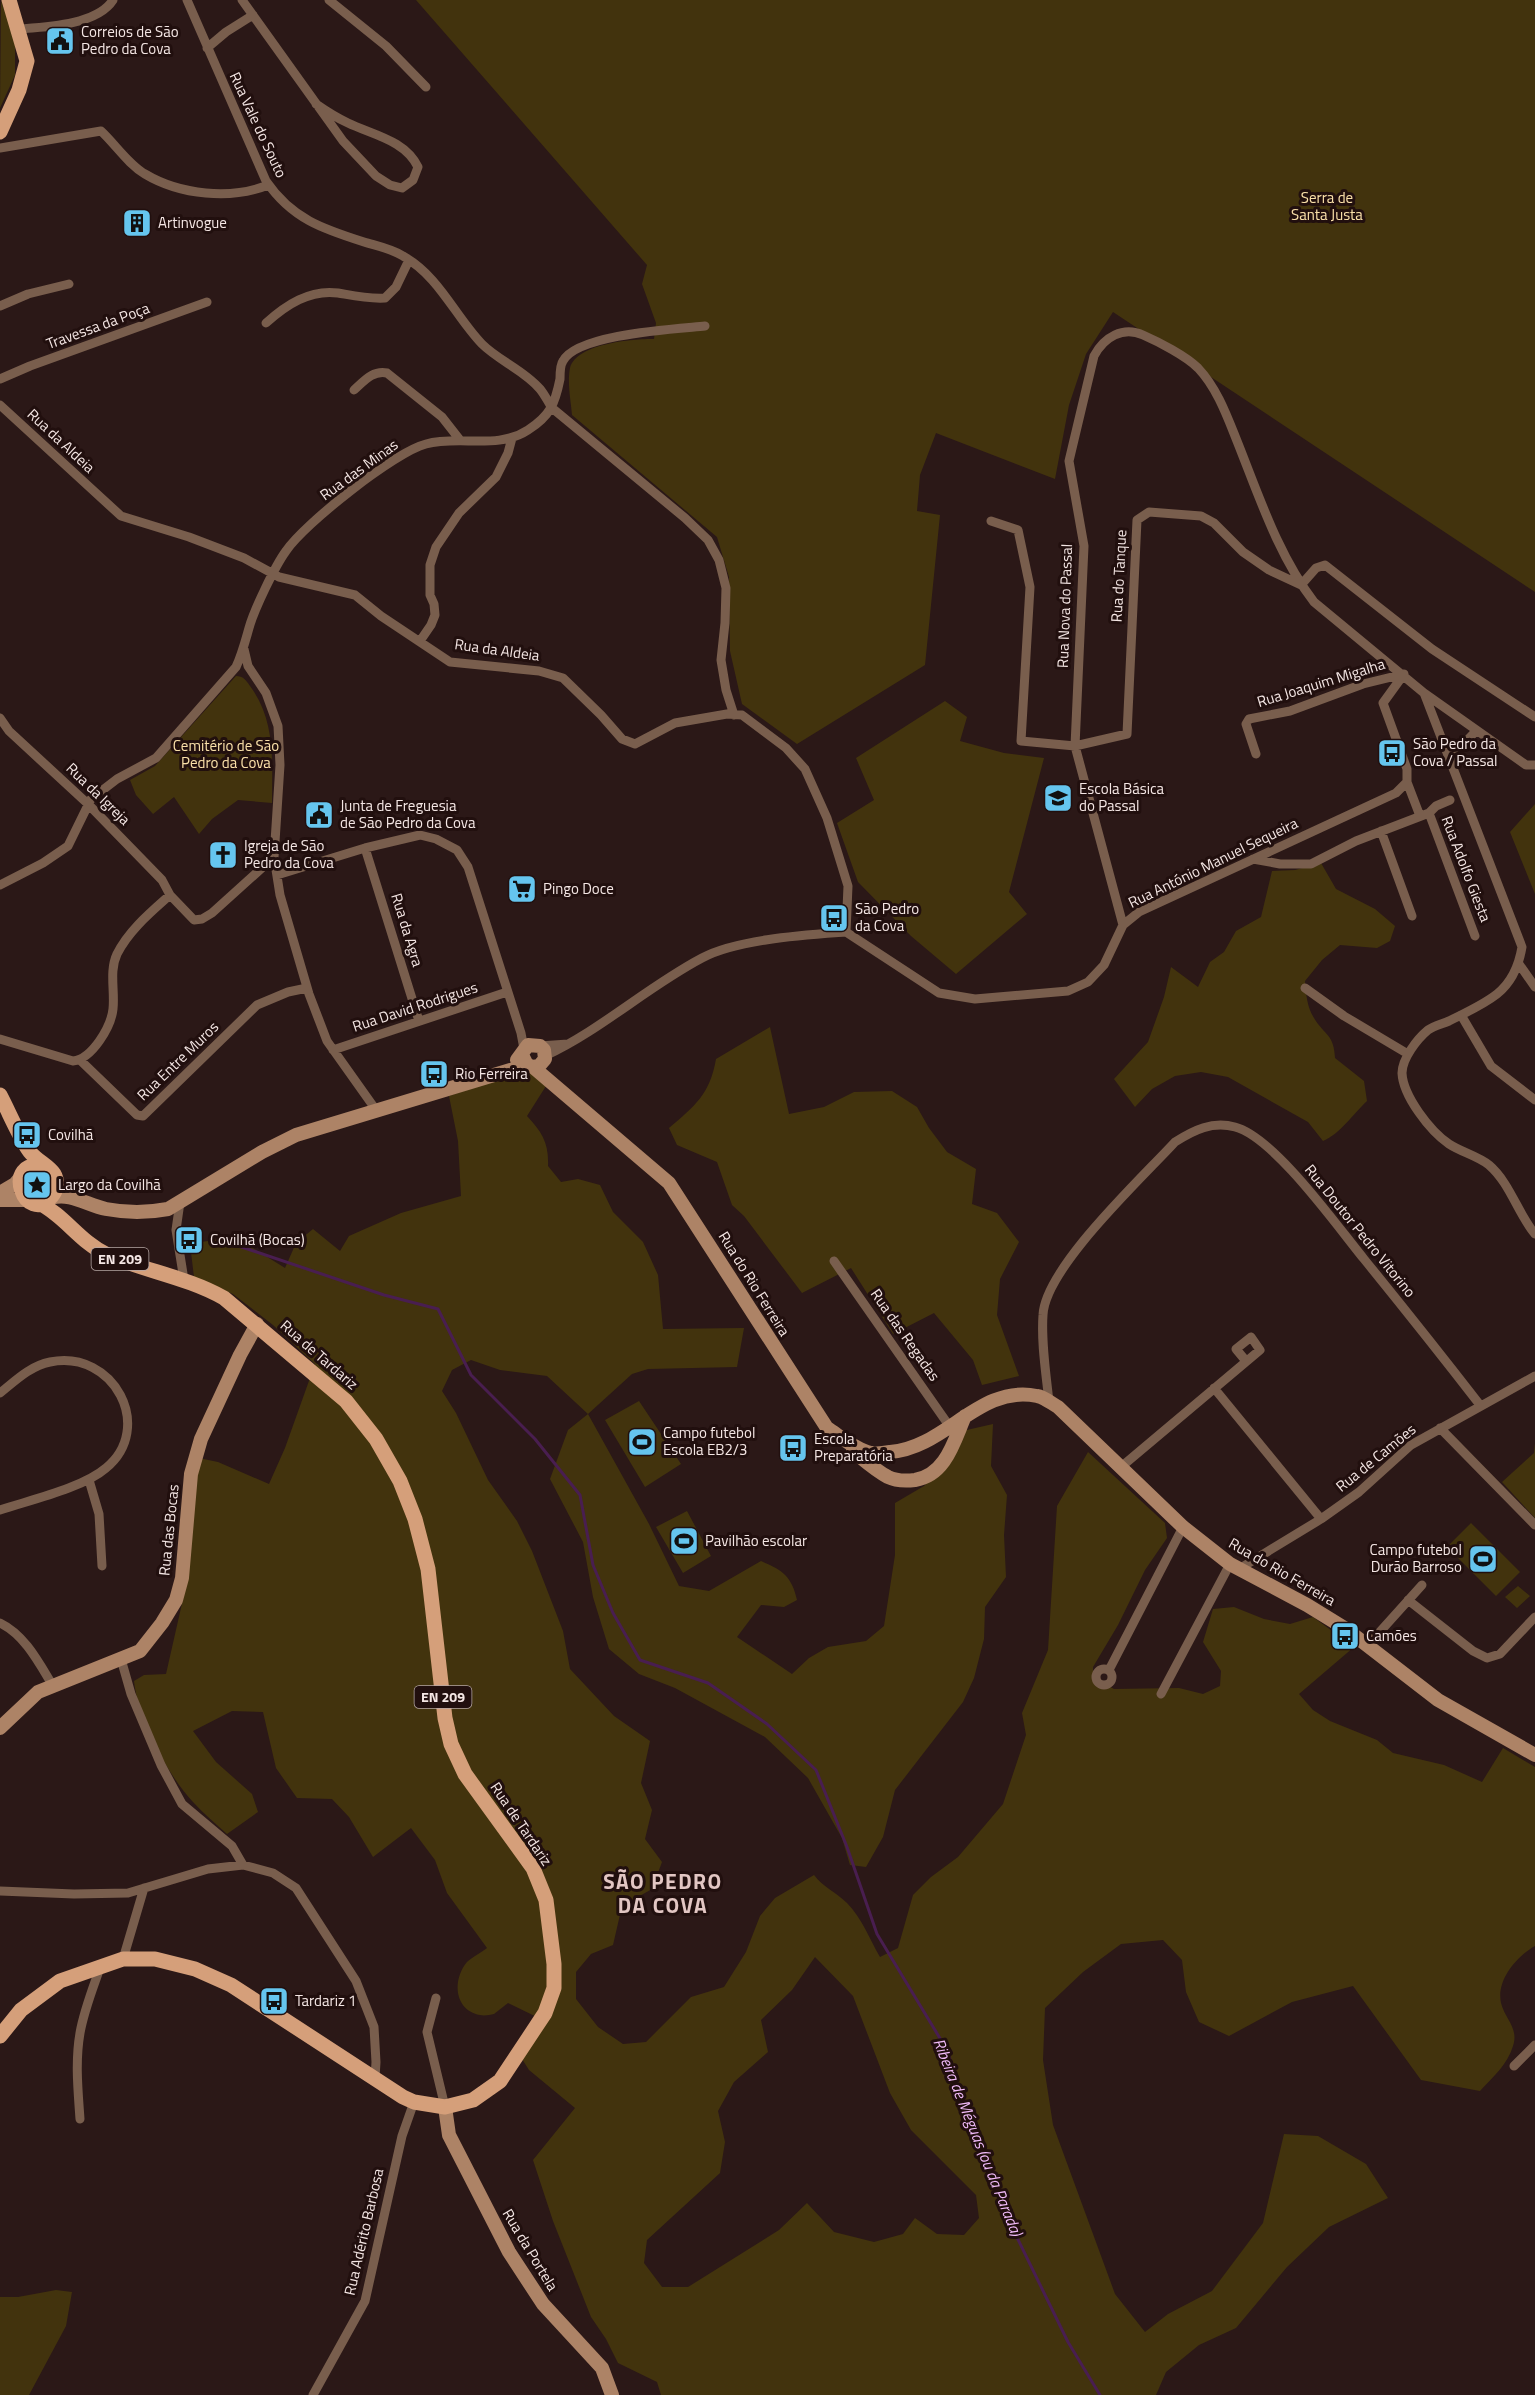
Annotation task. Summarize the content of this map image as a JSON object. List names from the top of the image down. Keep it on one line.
{"streets":{"main road":["EN 209","Rua de Tardariz"],"street":["Rua Vale do Souto","Travessa da Poça","Rua da Aldeia","Rua das Minas","Rua do Tanque","Rua Nova do Passal","Rua Joaquim Migalha","Rua da Igreja","Rua António Manuel Sequeira","Rua Adolfo Giesta","Rua da Agra","Rua David Rodrigues","Rua Entre Muros","Rua Doutor Pedro Vitorino","Rua do Rio Ferreira","Rua das Regadas","Rua de Camões","Rua das Bocas","Rua Adérito Barbosa","Rua da Portela"]},"crossings":[["Rua Vale do Souto","Rua da Aldeia"],["Rua da Aldeia","Rua das Minas"],["Rua das Minas","Rua da Igreja"],["Rua do Tanque","Rua Nova do Passal"],["Rua Nova do Passal","Rua Joaquim Migalha"],["Rua Nova do Passal","Rua António Manuel Sequeira"],["Rua António Manuel Sequeira","Rua Adolfo Giesta"],["Rua da Agra","Rua David Rodrigues"],["Rua Doutor Pedro Vitorino","Rua do Rio Ferreira"],["Rua Doutor Pedro Vitorino","Rua de Camões"],["EN 209","Rua de Tardariz"],["Rua do Rio Ferreira","Rua das Regadas"],["Rua do Rio Ferreira","Rua de Camões"],["Rua de Tardariz","Rua das Bocas"],["Rua de Tardariz","Rua Adérito Barbosa"],["Rua de Tardariz","Rua da Portela"]],"districts":["SÃO PEDRO DA COVA"],"water":["Ribeira de Méguas (ou da Parada)"],"parks":["Serra de Santa Justa","Cemitério de São Pedro da Cova"],"places":{"public building":["Correios de São Pedro da Cova","Junta de Freguesia de São Pedro da Cova"],"building":["Artinvogue"],"bus stop":["São Pedro da Cova / Passal","São Pedro da Cova","Rio Ferreira","Covilhã","Covilhã (Bocas)","Escola Preparatória","Camões","Tardariz 1"],"school or university":["Escola Básica do Passal"],"church":["Igreja de São Pedro da Cova"],"supermarket":["Pingo Doce"],"place":["Largo da Covilhã"],"sports":["Campo futebol Escola EB2/3","Pavilhão escolar","Campo futebol Durão Barroso"]}}
